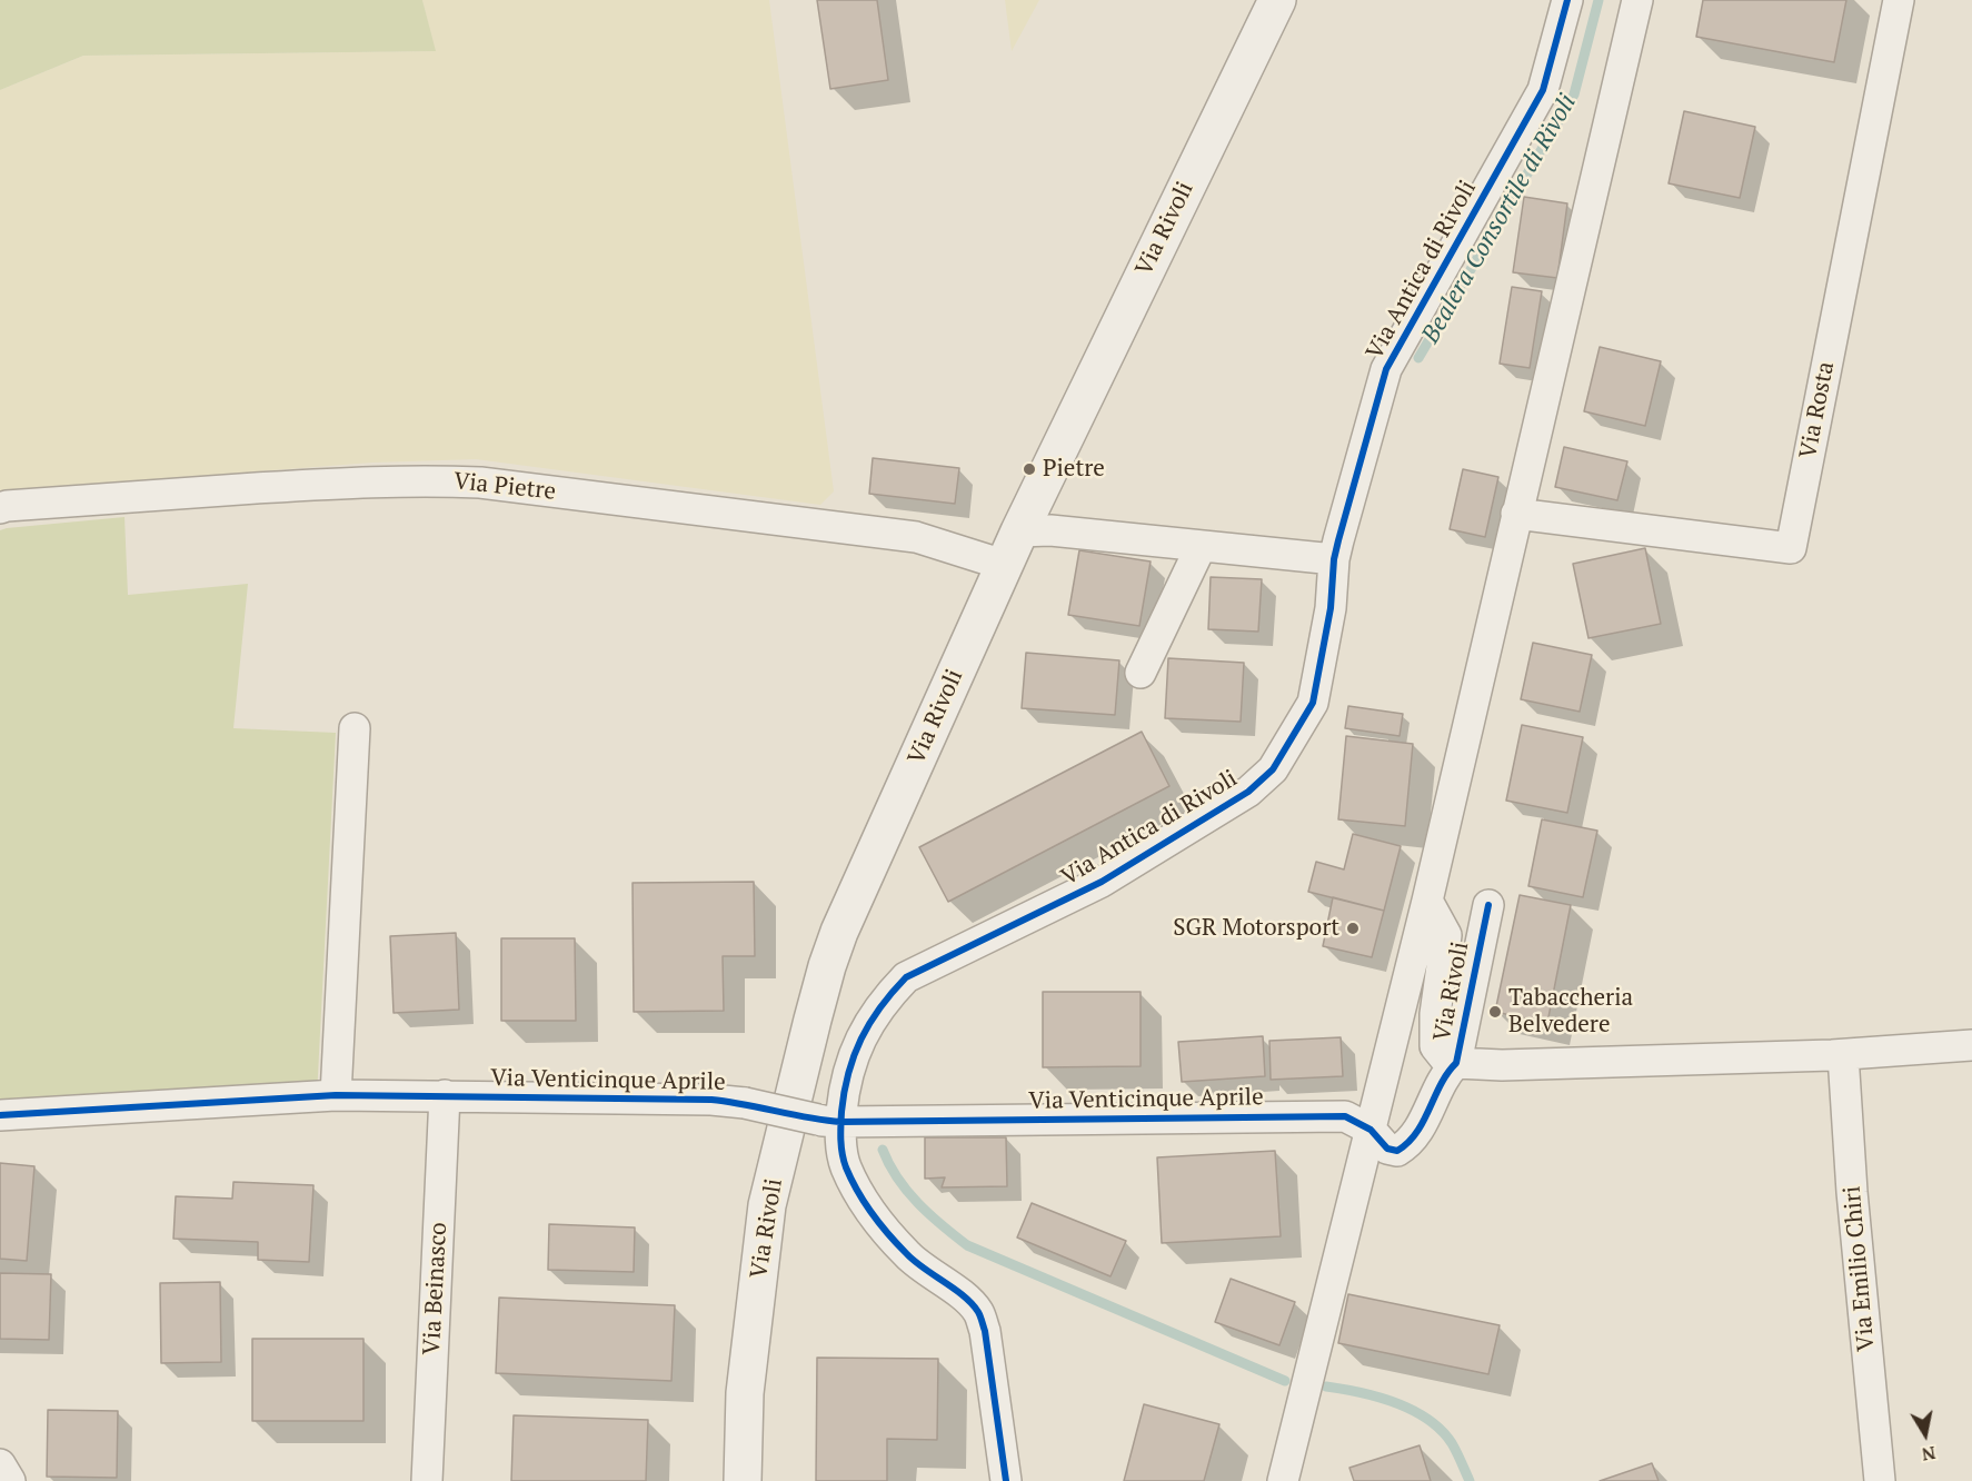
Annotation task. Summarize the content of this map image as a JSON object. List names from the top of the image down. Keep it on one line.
{"streets":{"street":["Via Rivoli","Via Antica di Rivoli","Via Rosta","Via Pietre","Via Venticinque Aprile","Via Emilio Chiri","Via Beinasco"]},"crossings":[["Via Rivoli","Via Rosta"],["Via Rivoli","Via Pietre"],["Via Rivoli","Via Venticinque Aprile"],["Via Antica di Rivoli","Via Venticinque Aprile"],["Via Venticinque Aprile","Via Beinasco"]],"water":["Bealera Consortile di Rivoli"],"places":["Pietre","SGR Motorsport","Tabaccheria Belvedere"],"north":"bottom"}
